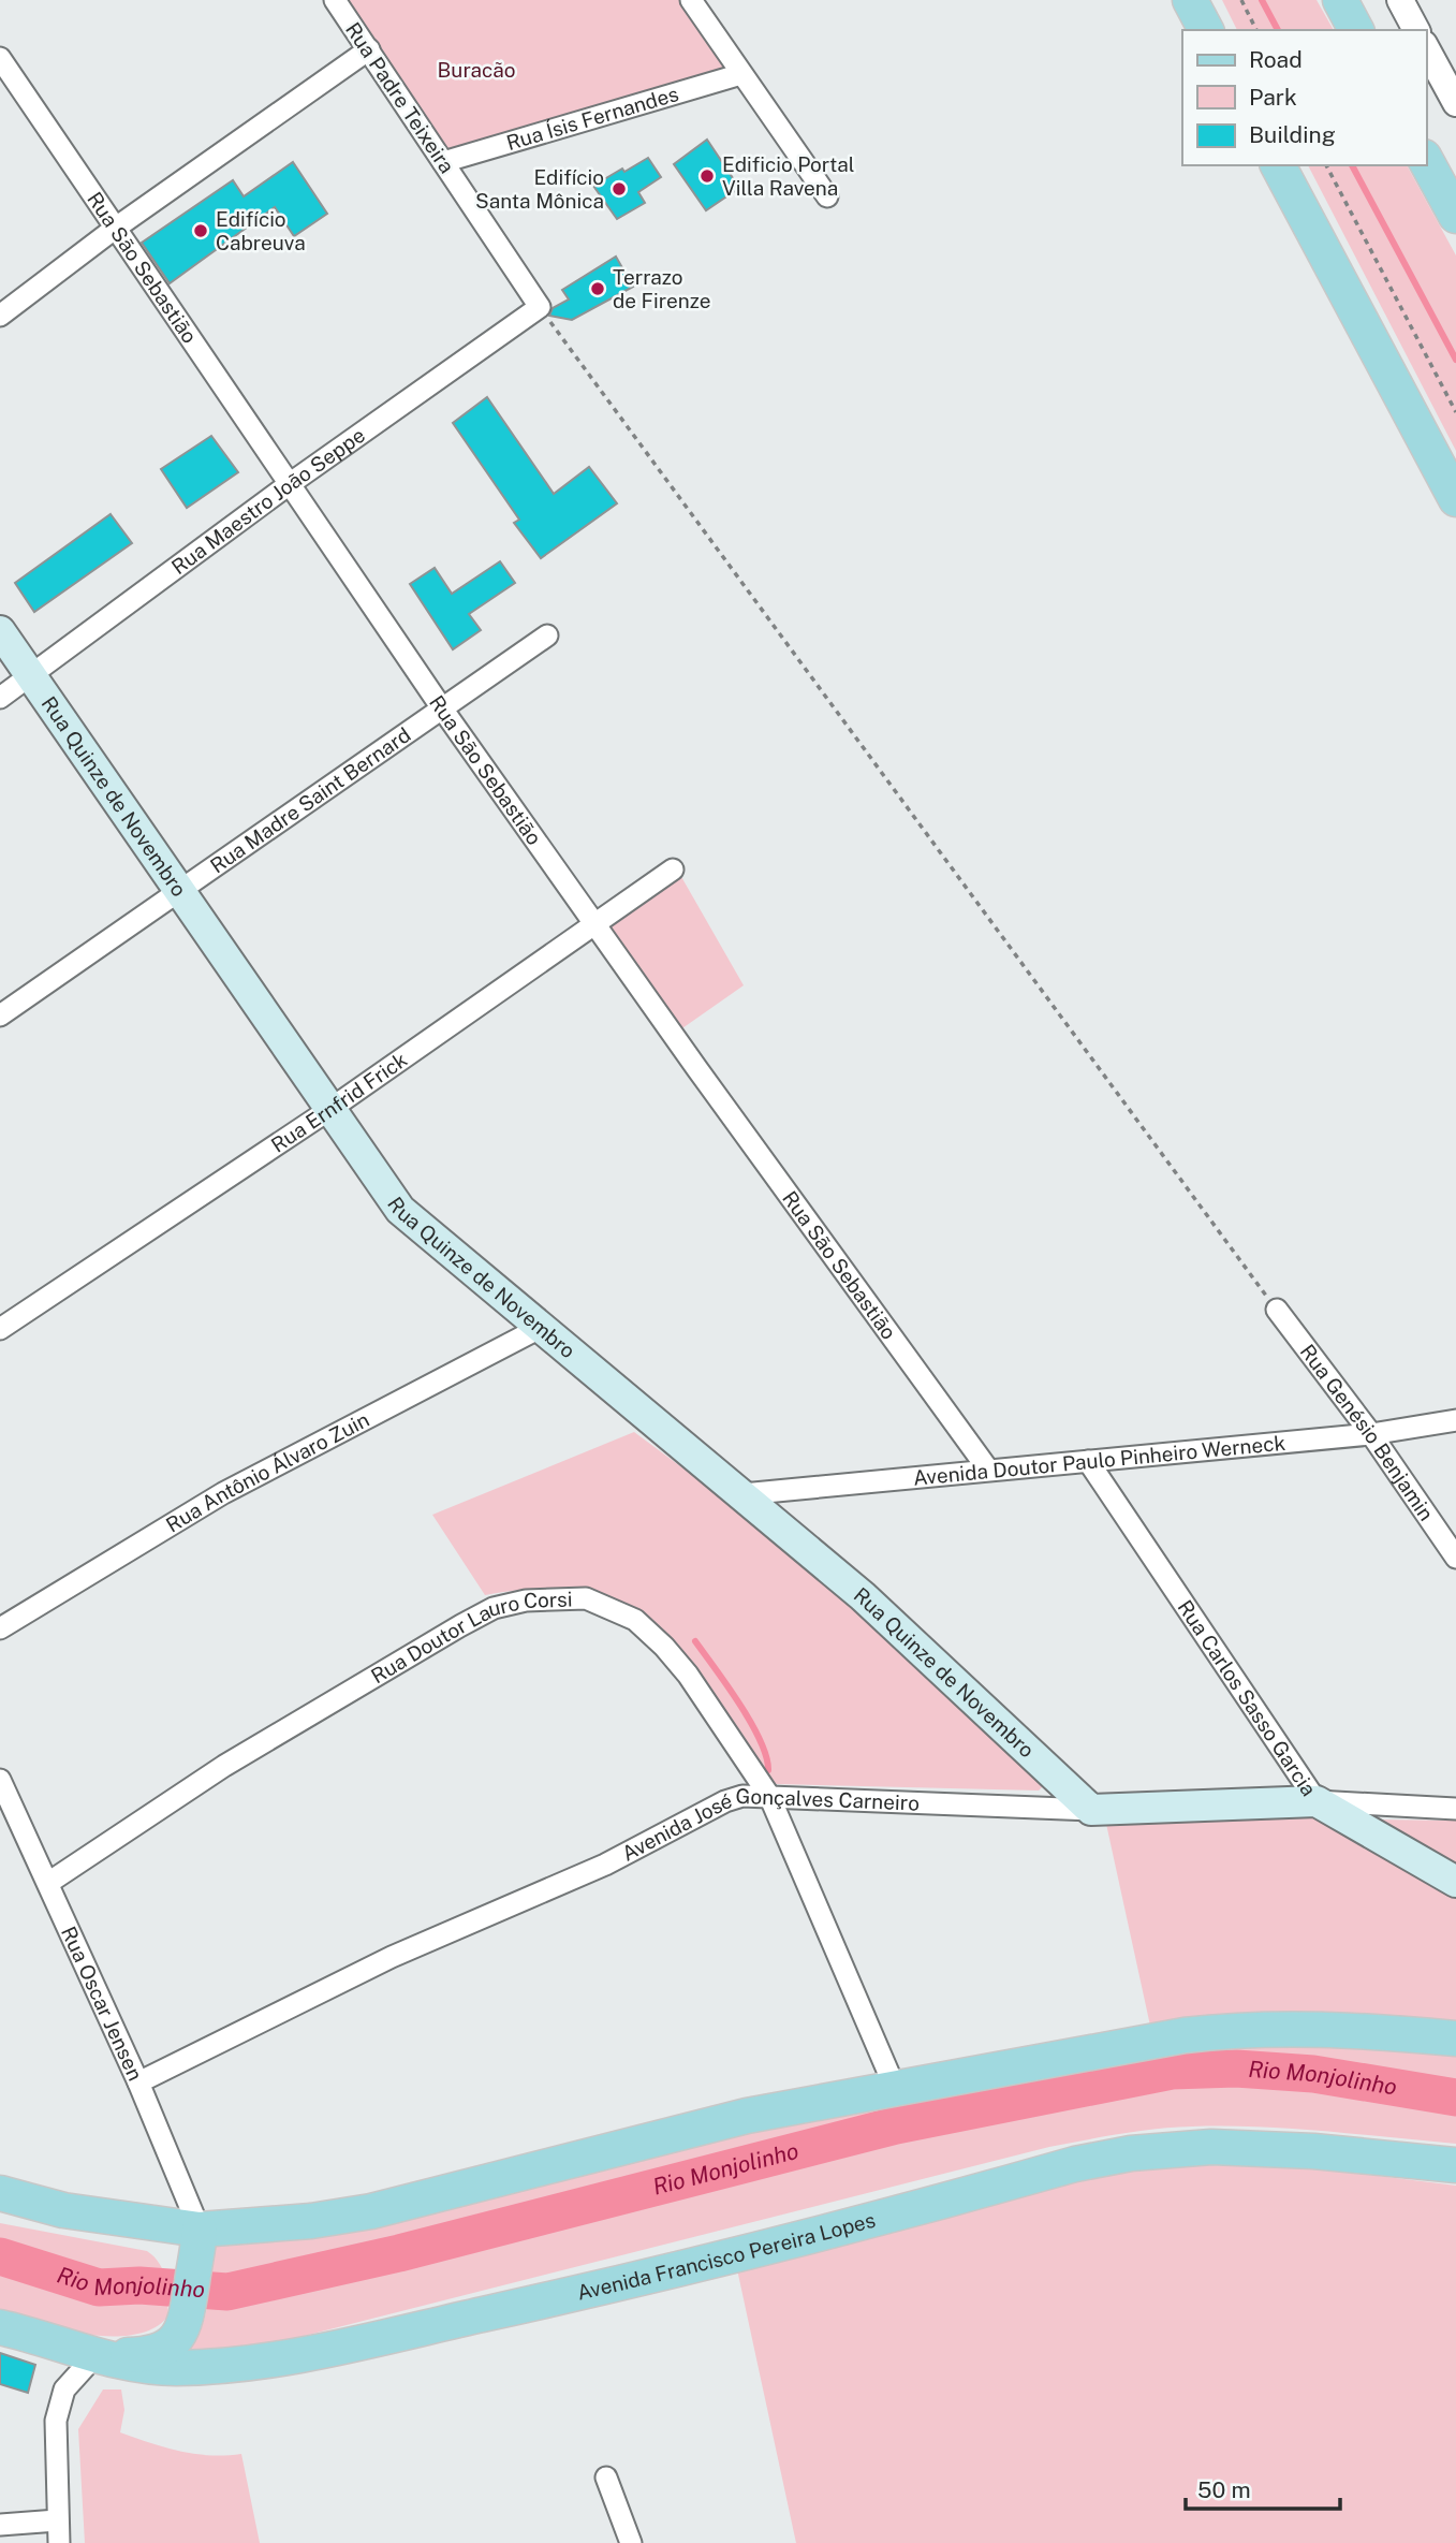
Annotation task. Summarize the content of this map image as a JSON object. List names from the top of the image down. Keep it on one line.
{"streets":{"main road":["Rua Quinze de Novembro","Rua Carlos Sasso Garcia","Avenida José Gonçalves Carneiro","Avenida Francisco Pereira Lopes"],"street":["Rua Padre Teixeira","Rua Ísis Fernandes","Rua São Sebastião","Rua Maestro João Seppe","Rua Madre Saint Bernard","Rua Ernfrid Frick","Rua Genésio Benjamin","Avenida Doutor Paulo Pinheiro Werneck","Rua Antônio Álvaro Zuin","Rua Doutor Lauro Corsi","Rua Oscar Jensen"]},"crossings":[["Rua Padre Teixeira","Rua Ísis Fernandes"],["Rua Padre Teixeira","Rua Maestro João Seppe"],["Rua São Sebastião","Rua Maestro João Seppe"],["Rua São Sebastião","Rua Madre Saint Bernard"],["Rua São Sebastião","Rua Ernfrid Frick"],["Rua São Sebastião","Avenida Doutor Paulo Pinheiro Werneck"],["Rua Maestro João Seppe","Rua Quinze de Novembro"],["Rua Quinze de Novembro","Rua Madre Saint Bernard"],["Rua Quinze de Novembro","Rua Ernfrid Frick"],["Rua Quinze de Novembro","Avenida Doutor Paulo Pinheiro Werneck"],["Rua Quinze de Novembro","Rua Antônio Álvaro Zuin"],["Rua Quinze de Novembro","Avenida José Gonçalves Carneiro"],["Rua Genésio Benjamin","Avenida Doutor Paulo Pinheiro Werneck"],["Avenida Doutor Paulo Pinheiro Werneck","Rua Carlos Sasso Garcia"],["Rua Doutor Lauro Corsi","Avenida José Gonçalves Carneiro"],["Rua Doutor Lauro Corsi","Rua Oscar Jensen"],["Rua Carlos Sasso Garcia","Avenida José Gonçalves Carneiro"],["Avenida José Gonçalves Carneiro","Rua Oscar Jensen"]],"water":["Rio Monjolinho"],"parks":["Buracão"],"places":["Edificio Portal Villa Ravena","Edifício Santa Mônica","Edifício Cabreuva","Terrazo de Firenze"],"legend":["Road","Park","Building"],"scale_bar":"50 m"}
